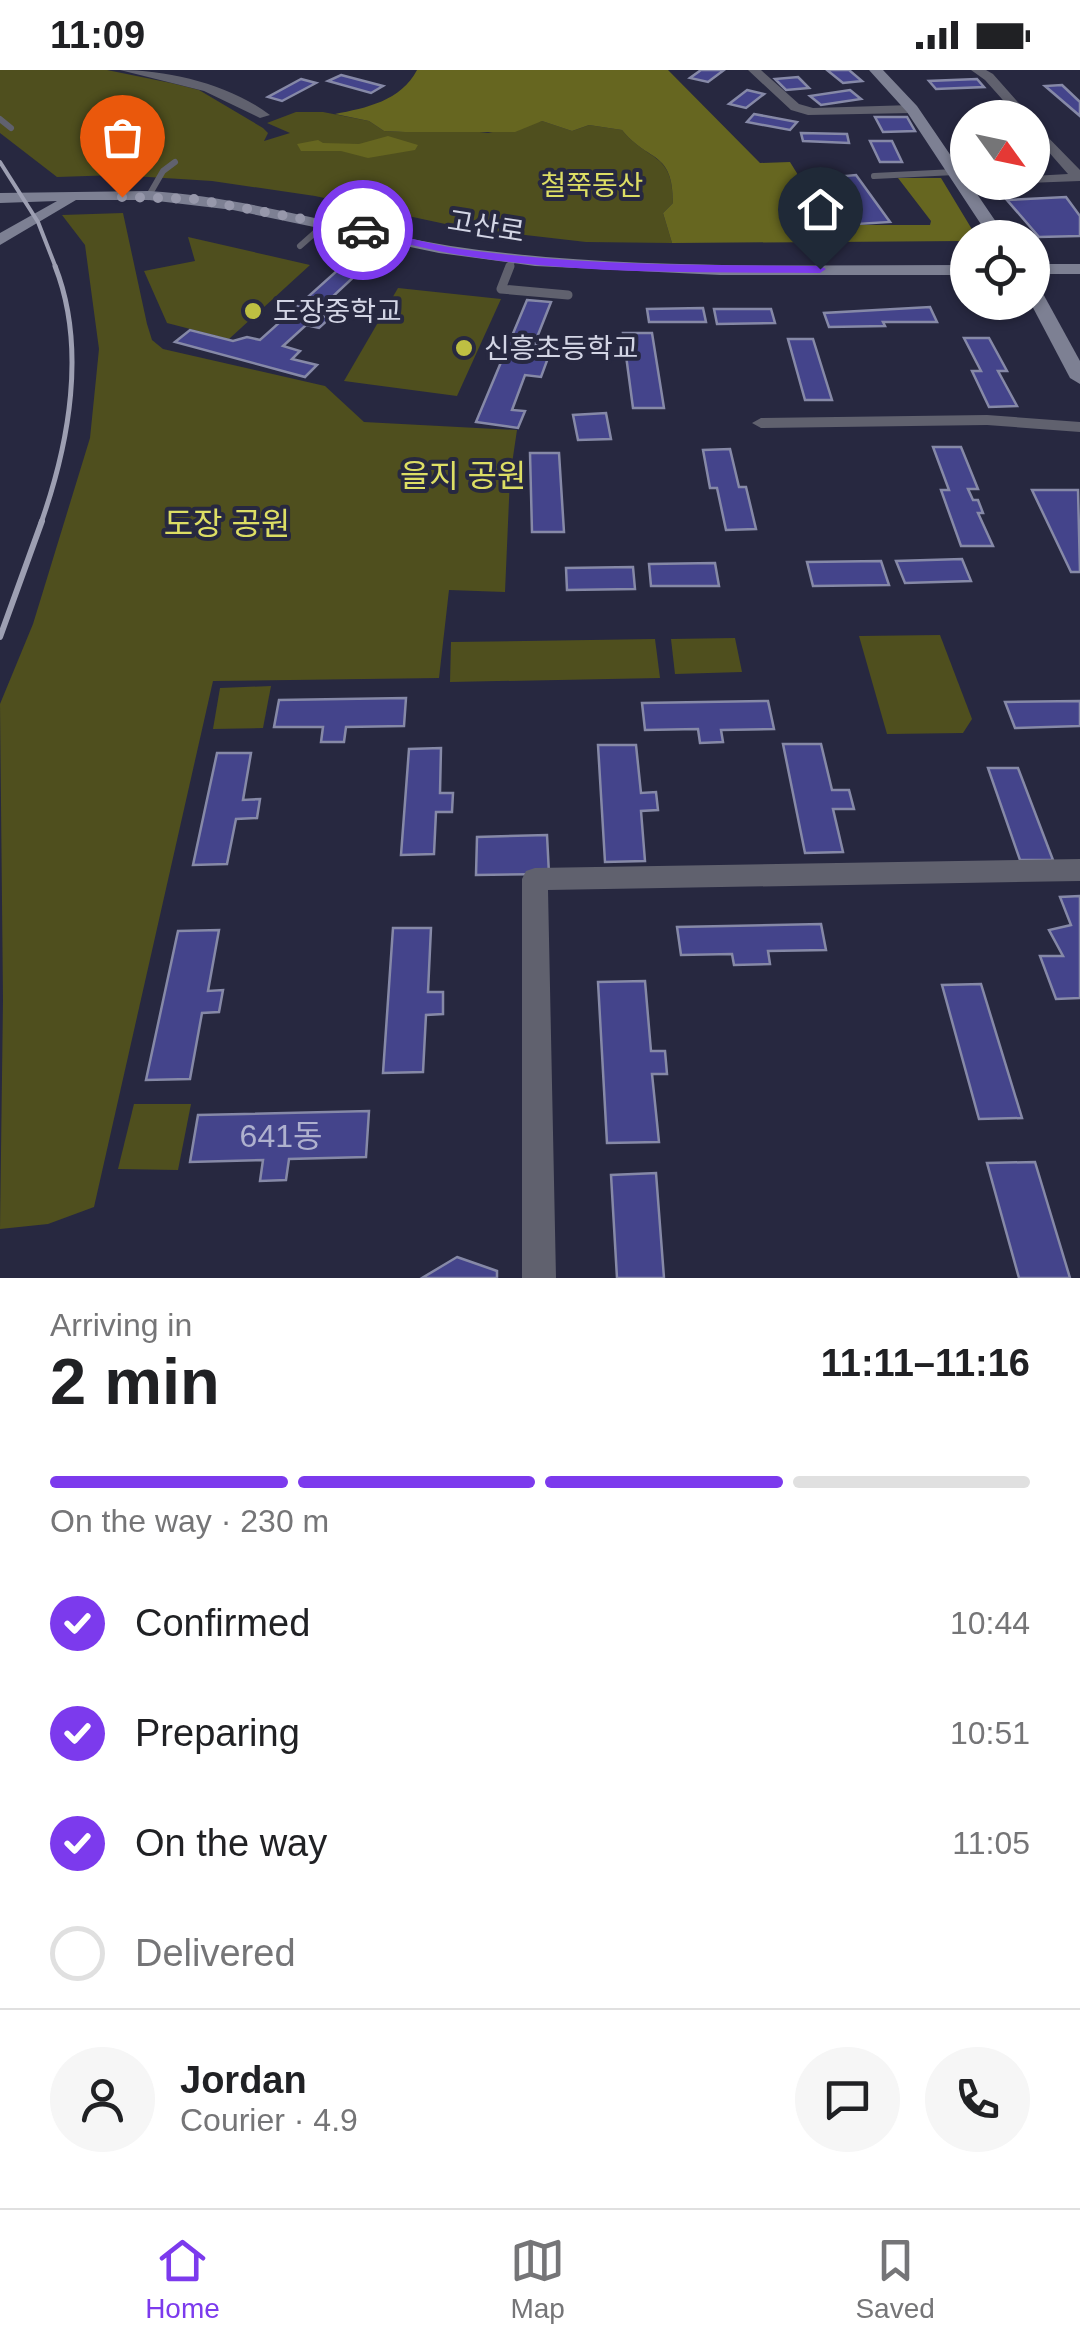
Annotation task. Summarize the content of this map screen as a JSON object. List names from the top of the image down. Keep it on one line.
{"streets":{"street":["고산로"]},"parks":["철쭉동산","을지 공원","도장 공원"],"places":["도장중학교","신흥초등학교"],"house_numbers":["641동"],"north":"bottom right","page":{"status":"11:09","heading":["2 min","Arriving in","11:11–11:16"],"panel":["Jordan","Courier · 4.9"],"bar":"On the way · 230 m","list":[["Confirmed","10:44"],["Preparing","10:51"],["On the way","11:05"],"Delivered"],"tabs":["Home","Map","Saved"]}}
